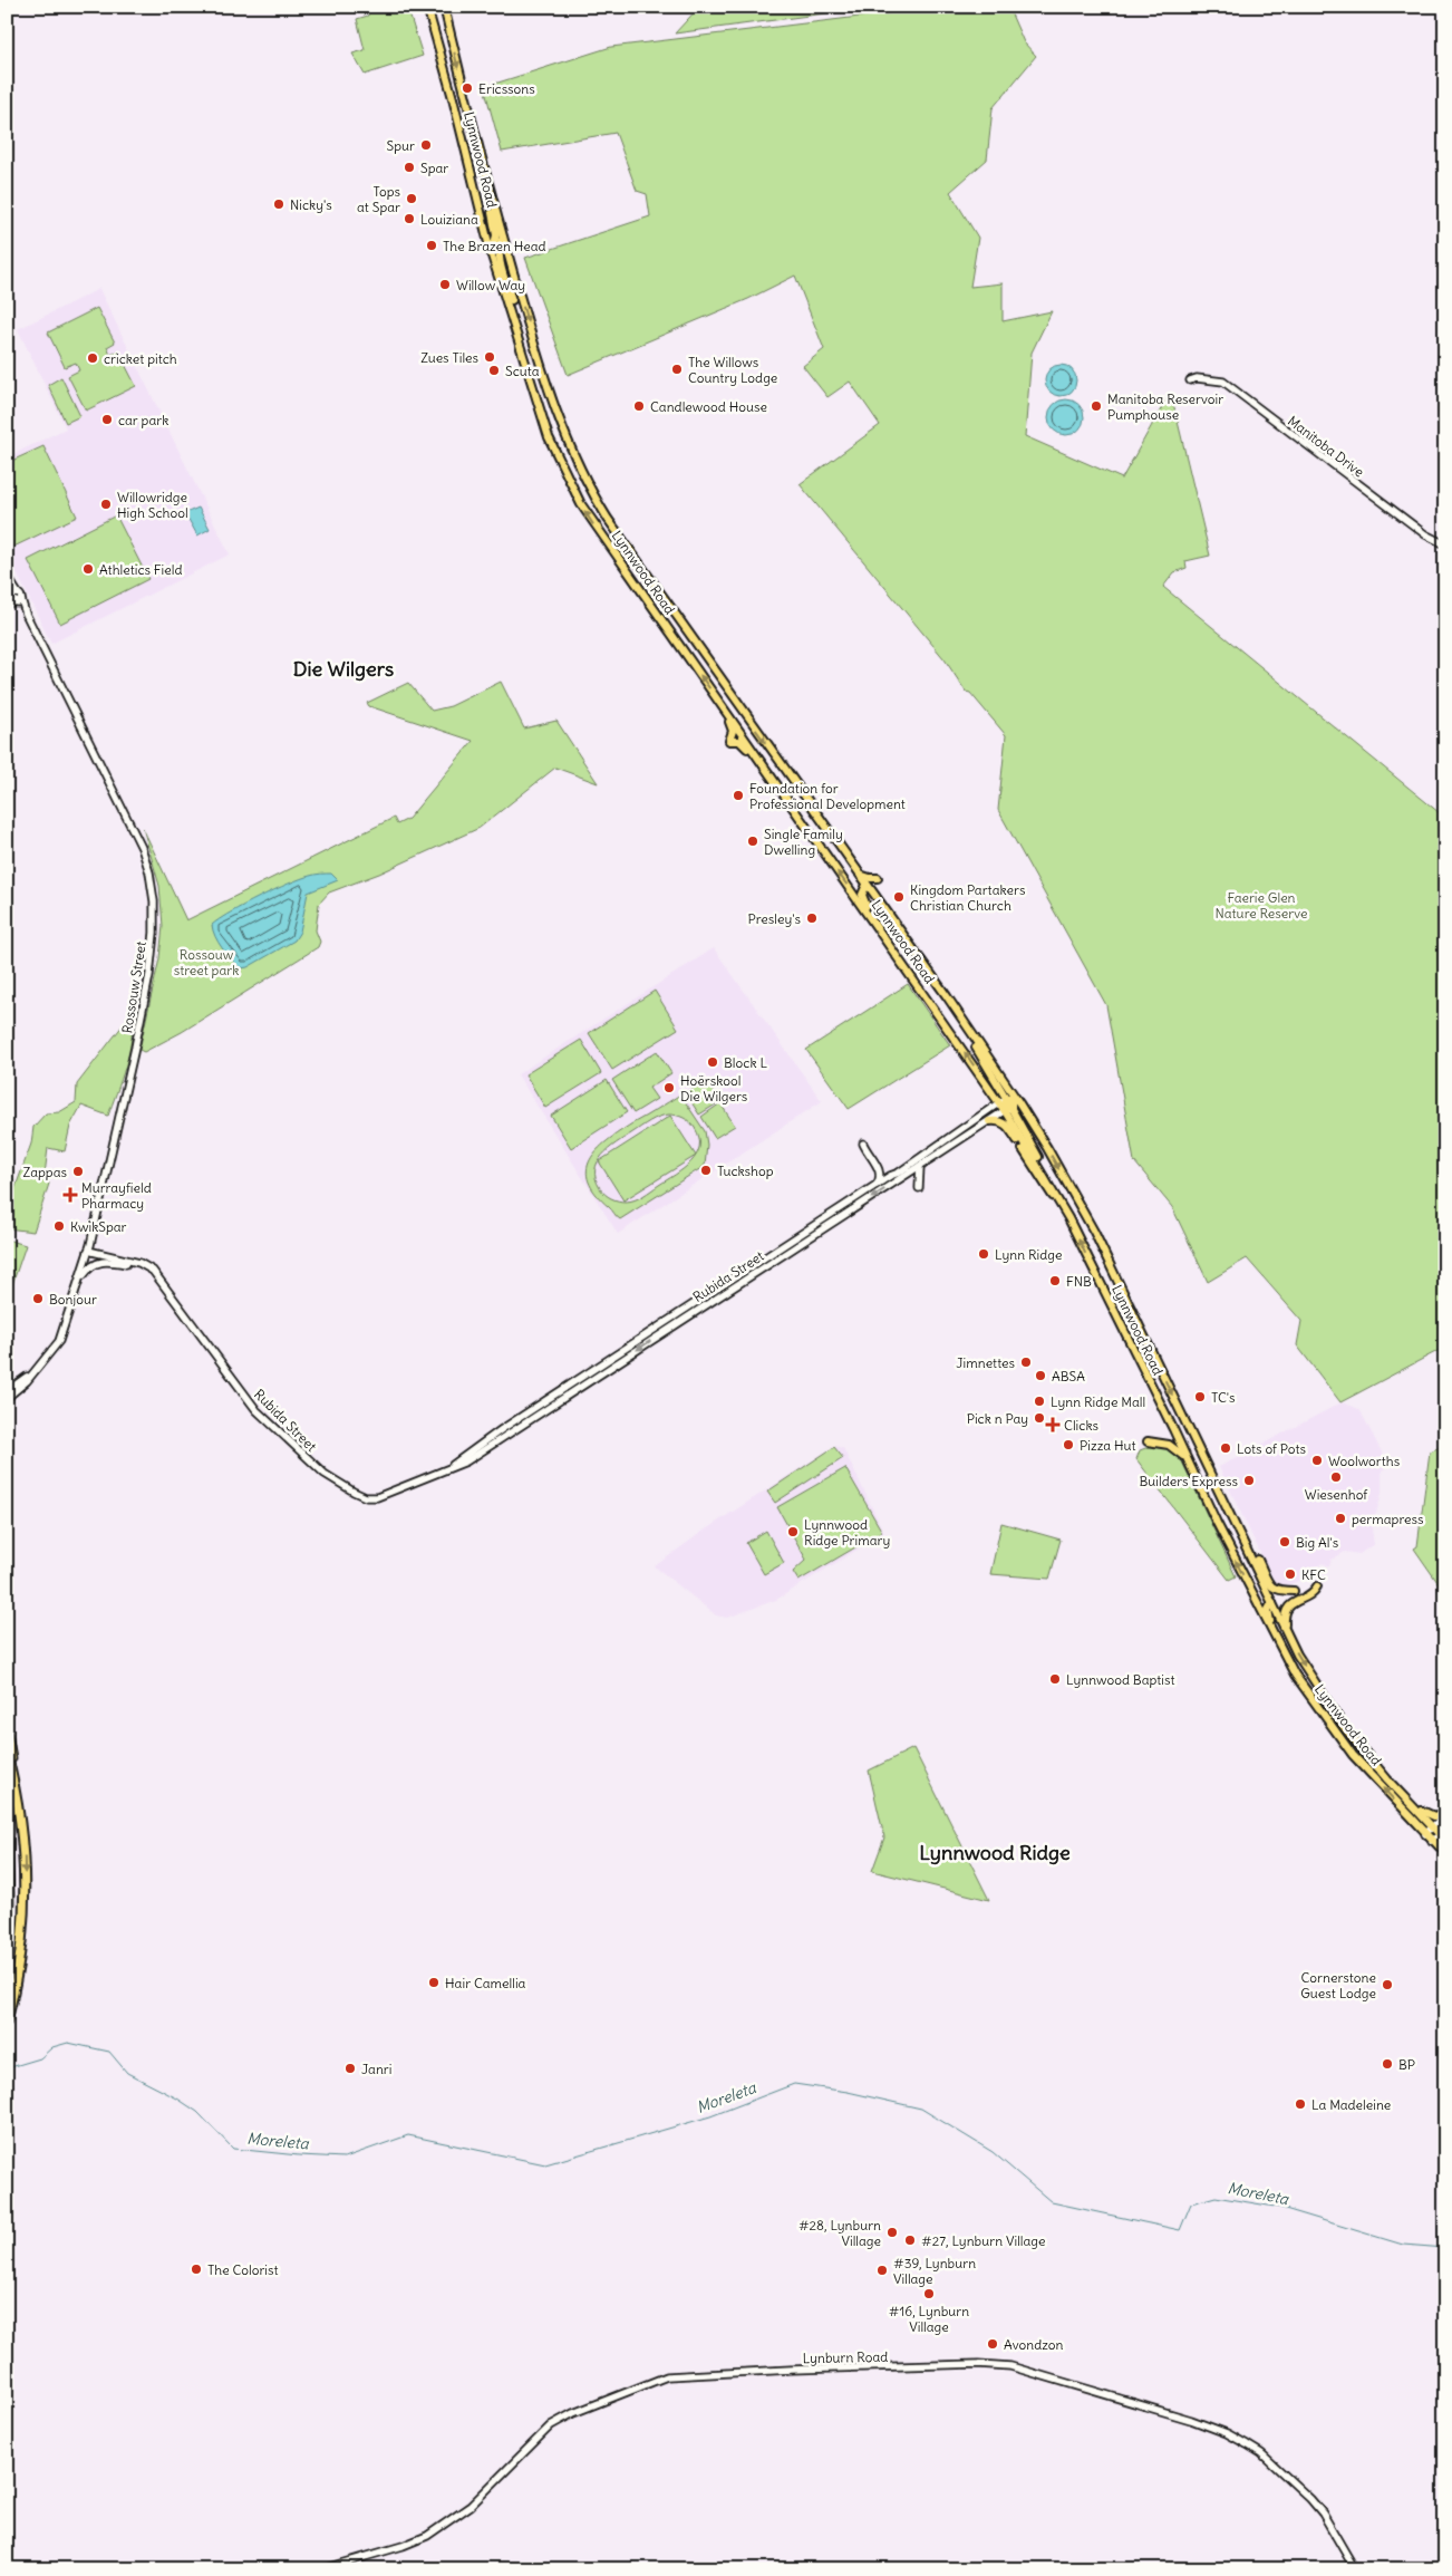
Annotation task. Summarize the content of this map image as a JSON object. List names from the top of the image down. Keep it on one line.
{"streets":{"main road":["Lynnwood Road"],"street":["Manitoba Drive","Rossouw Street","Rubida Street","Lynburn Road"]},"crossings":[["Lynnwood Road","Rubida Street"],["Rossouw Street","Rubida Street"]],"districts":["Die Wilgers","Lynnwood Ridge"],"water":["Moreleta"],"parks":["Faerie Glen Nature Reserve","Rossouw street park"],"places":{"other":["Ericssons","Spur","Spar","Tops at Spar","Nicky's","Louiziana","The Brazen Head","Willow Way","Zues Tiles","cricket pitch","The Willows Country Lodge","Scuta","Candlewood House","Manitoba Reservoir Pumphouse","car park","Willowridge High School","Athletics Field","Foundation for Professional Development","Single Family Dwelling","Kingdom Partakers Christian Church","Presley's","Block L","Hoërskool Die Wilgers","Tuckshop","Zappas","KwikSpar","Lynn Ridge","FNB","Bonjour","Jimnettes","ABSA","TC's","Lynn Ridge Mall","Pick n Pay","Pizza Hut","Lots of Pots","Woolworths","Wiesenhof","Builders Express","permapress","Lynnwood Ridge Primary","Big Al's","KFC","Lynnwood Baptist","Hair Camellia","Cornerstone Guest Lodge","BP","Janri","La Madeleine","#28, Lynburn Village","#27, Lynburn Village","The Colorist","#39, Lynburn Village","#16, Lynburn Village","Avondzon"],"health":["Murrayfield Pharmacy","Clicks"]}}
